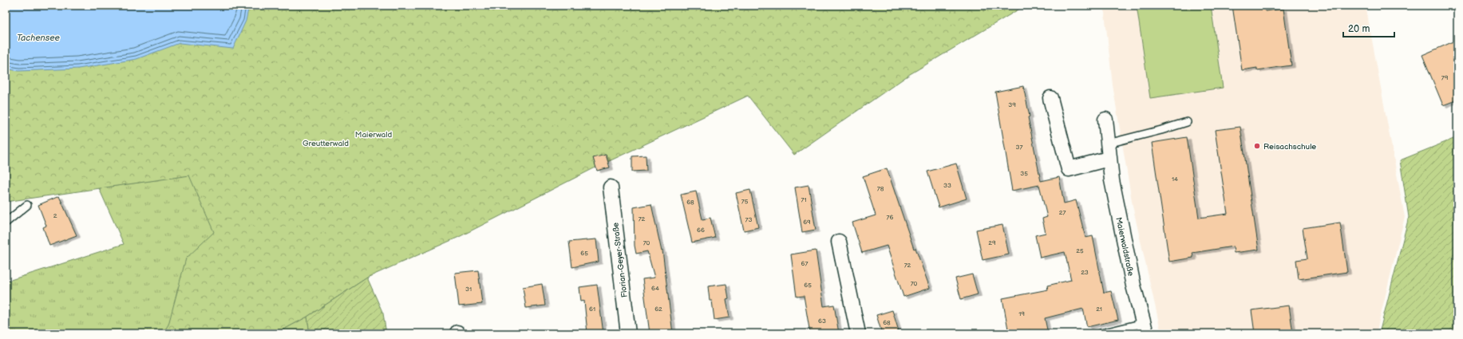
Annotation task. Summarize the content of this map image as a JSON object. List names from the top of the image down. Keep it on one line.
{"streets":{"street":["Maierwaldstraße","Florian-Geyer-Straße"]},"water":["Tachensee"],"parks":["Maierwald","Greutterwald"],"places":["Reisachschule"],"house_numbers":["79","39","37","35","14","33","78","71","75","68","27","2","76","72","73","69","66","70","29","25","65","67","72","23","70","65","64","31","61","62","21","19","63","68"],"scale_bar":"20 m"}
